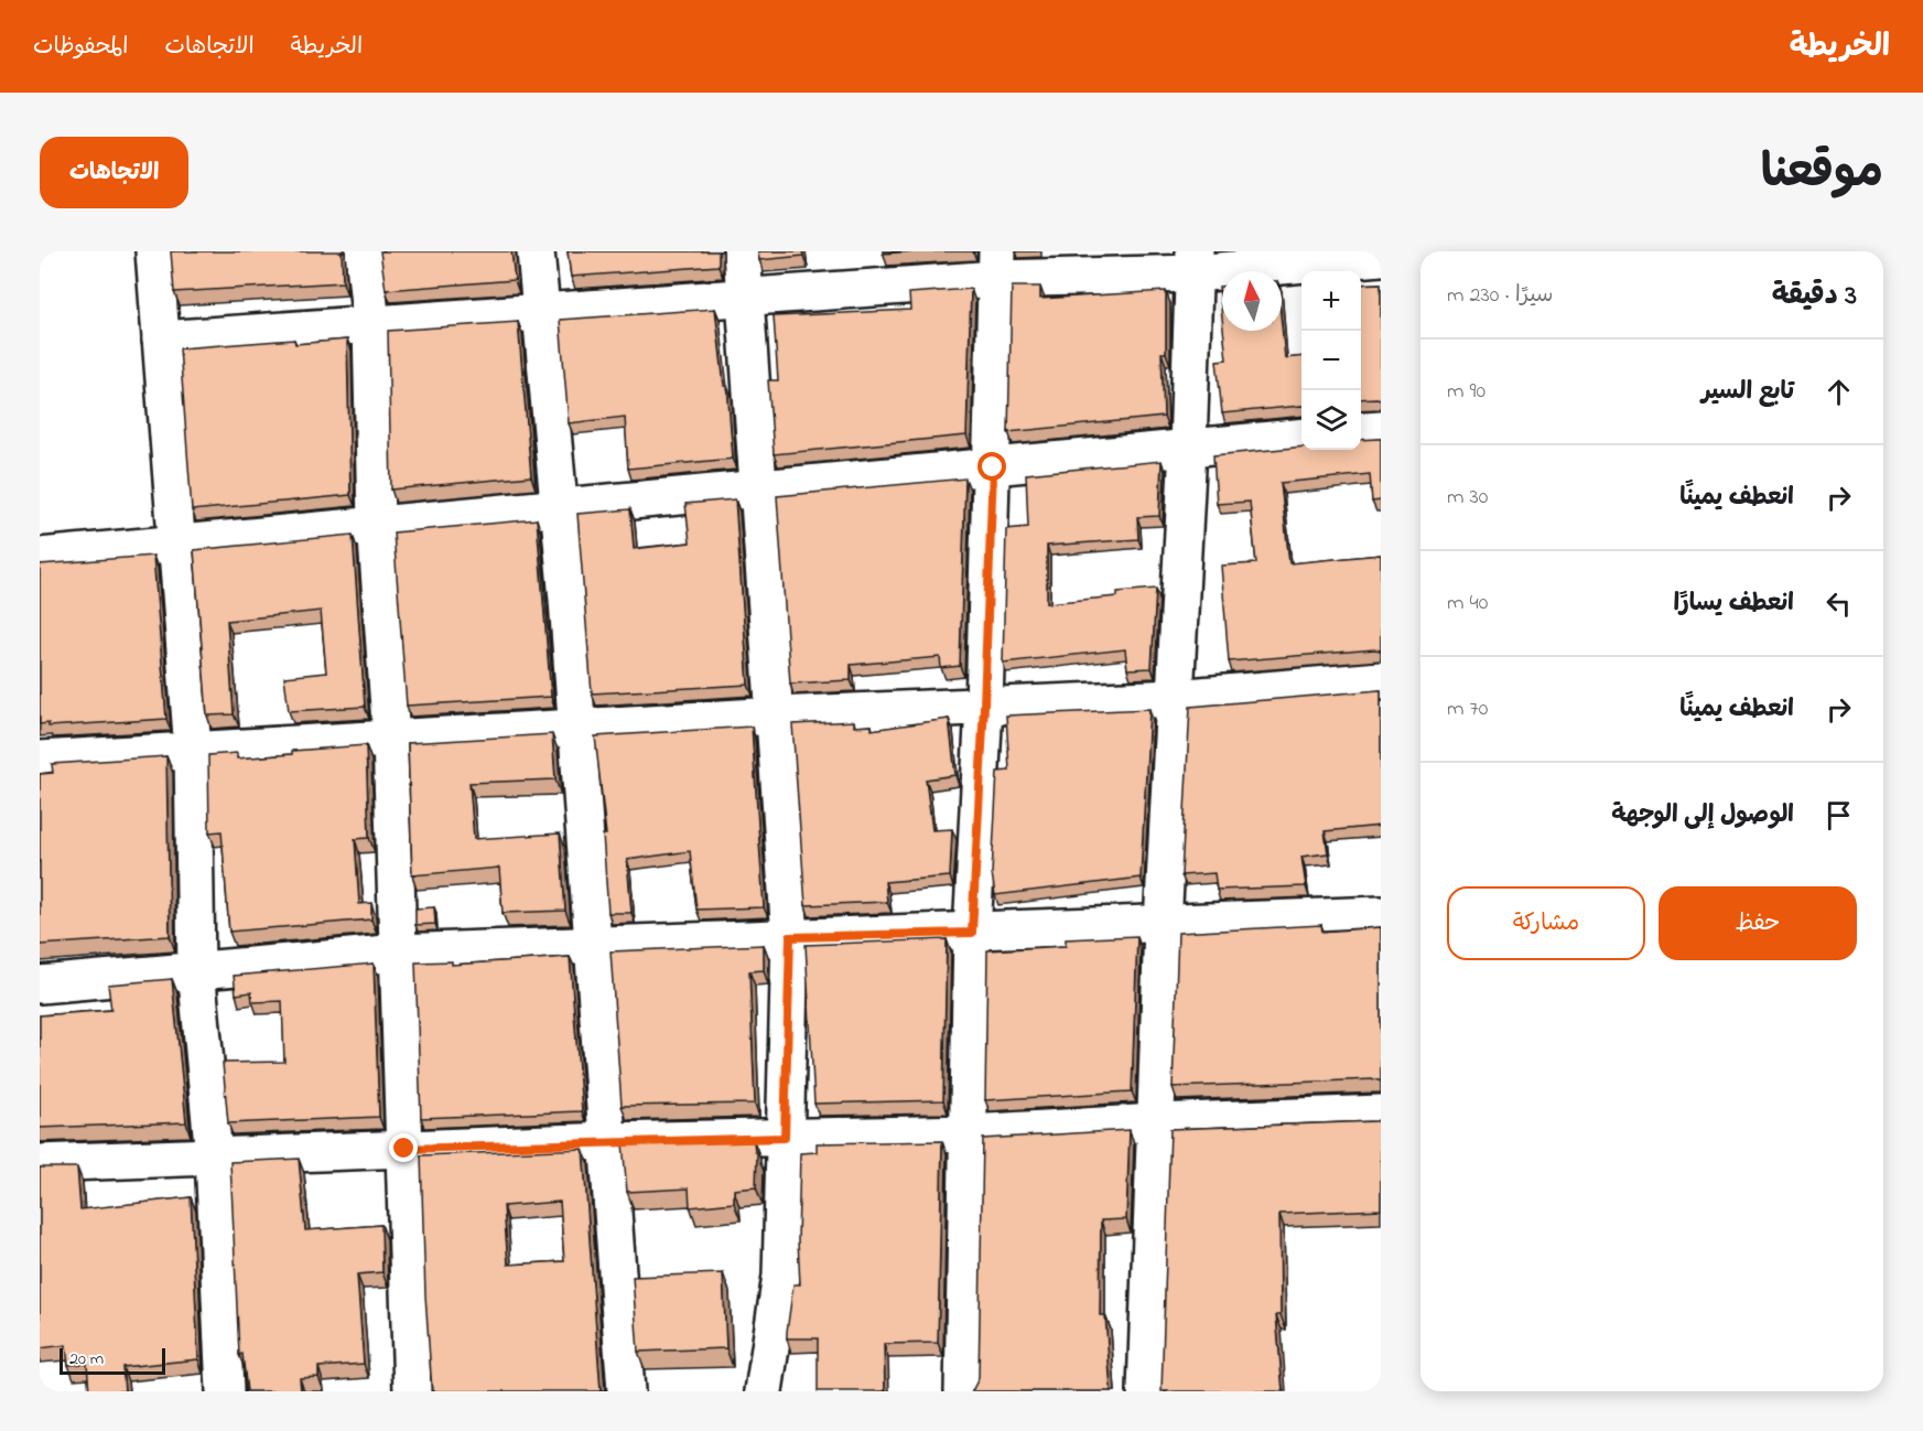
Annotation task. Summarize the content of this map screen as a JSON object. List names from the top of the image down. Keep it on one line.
{"scale_bar":"20 m","north":"top","page":{"header":"الخريطة","nav":["الخريطة","الاتجاهات","المحفوظات"],"title":"موقعنا","buttons":["الاتجاهات",["حفظ","مشاركة"]],"heading":["3 دقيقة","سيرًا · 230 m"],"map_buttons":["+","−"],"list":[["تابع السير","90 m"],["انعطف يمينًا","30 m"],["انعطف يسارًا","40 m"],["انعطف يمينًا","70 m"],"الوصول إلى الوجهة"],"scale":"20 m"}}
